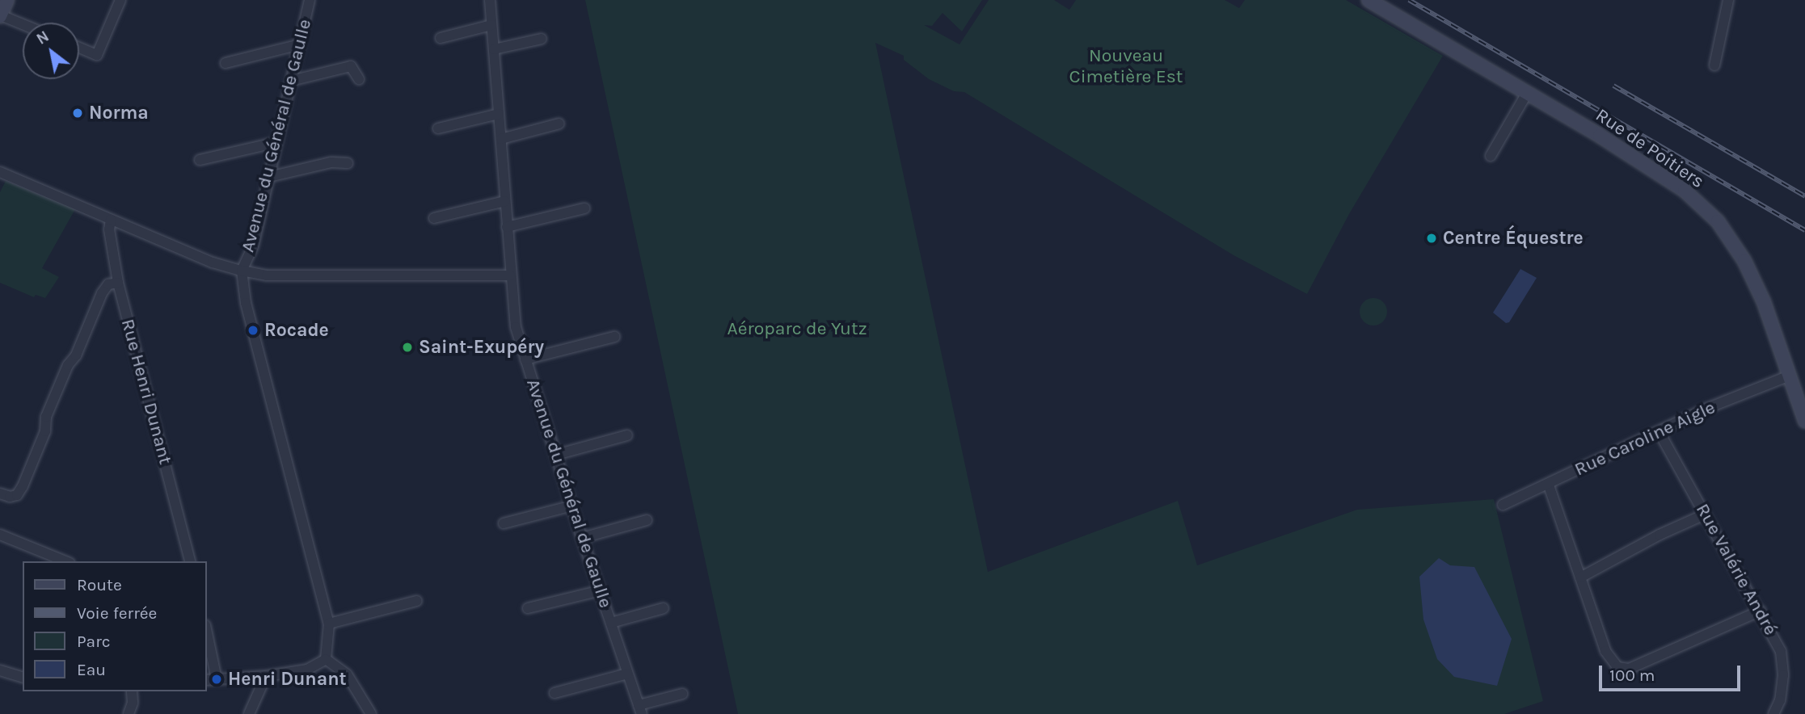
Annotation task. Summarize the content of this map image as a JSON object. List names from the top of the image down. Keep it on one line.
{"streets":{"street":["Avenue du Général de Gaulle","Rue de Poitiers","Rue Henri Dunant","Rue Caroline Aigle","Rue Valérie André"]},"crossings":[["Avenue du Général de Gaulle","Rue Henri Dunant"],["Rue de Poitiers","Rue Caroline Aigle"],["Rue Caroline Aigle","Rue Valérie André"]],"parks":["Nouveau Cimetière Est","Aéroparc de Yutz"],"places":["Norma","Centre Équestre","Rocade","Saint-Exupéry","Henri Dunant"],"legend":["Route","Voie ferrée","Parc","Eau"],"scale_bar":"100 m","north":"top left"}
